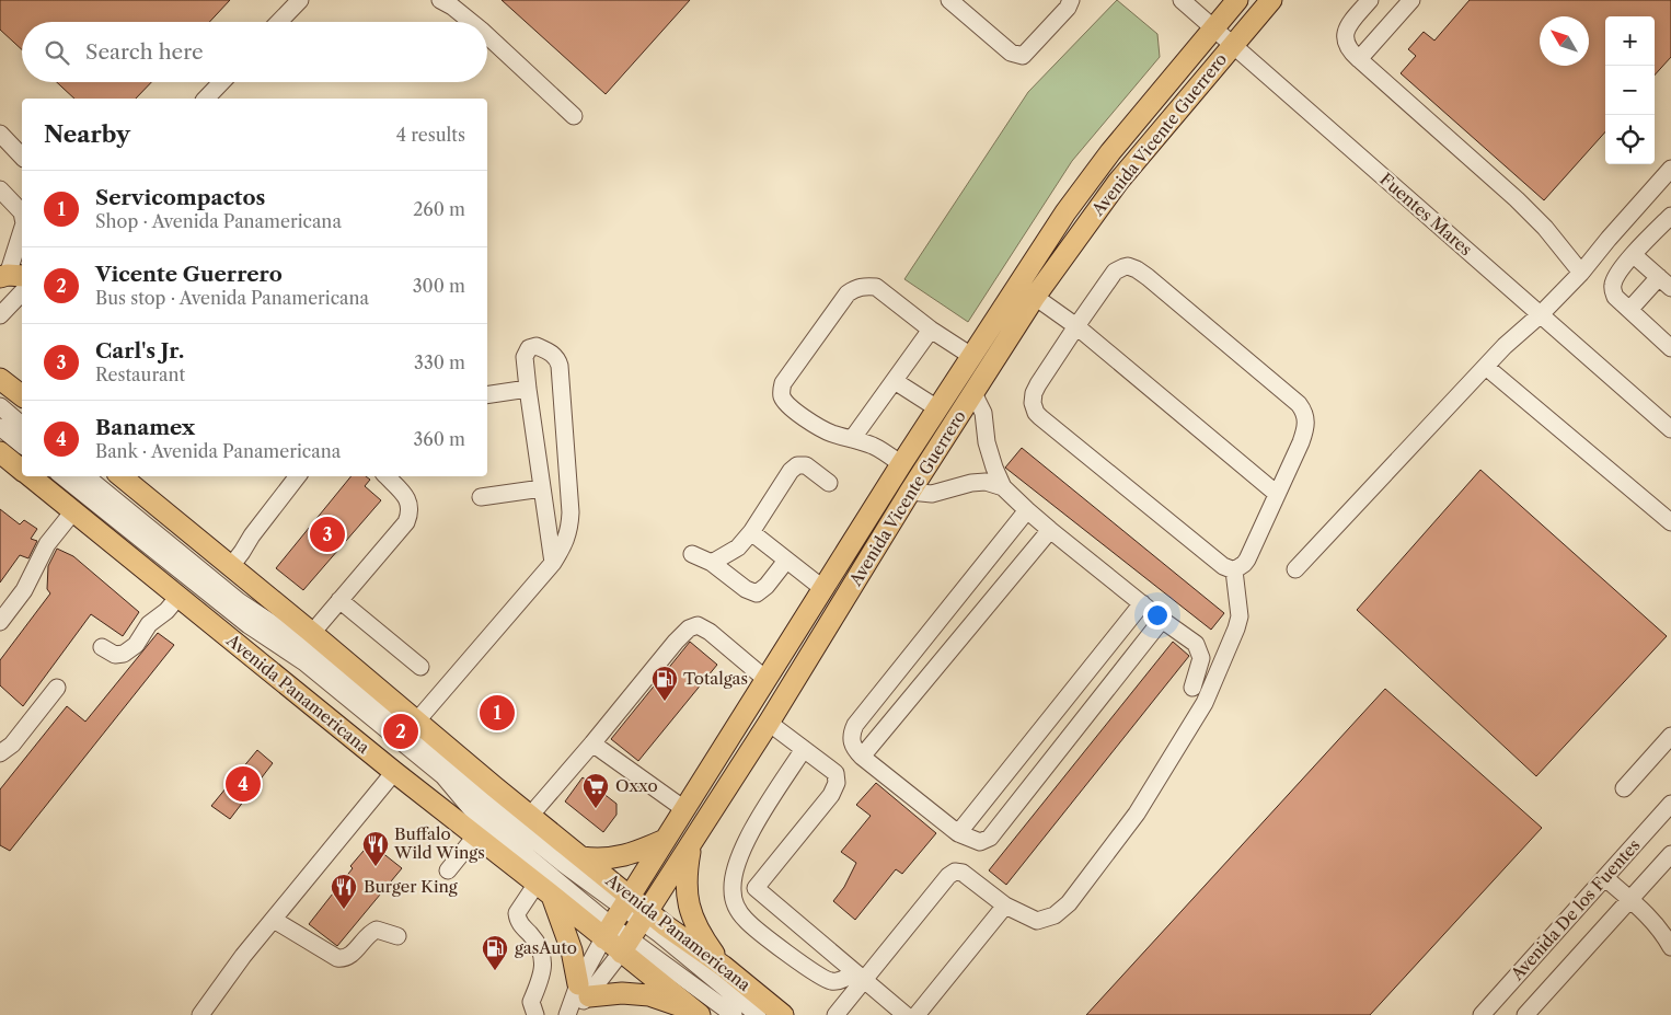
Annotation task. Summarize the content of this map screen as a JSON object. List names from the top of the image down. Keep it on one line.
{"streets":{"main road":["Avenida Vicente Guerrero","Avenida Panamericana"],"street":["Fuentes Mares","Avenida De los Fuentes"]},"crossings":[["Avenida Vicente Guerrero","Fuentes Mares"],["Avenida Vicente Guerrero","Avenida Panamericana"]],"places":{"fuel station":["Totalgas","gasAuto"],"supermarket":["Oxxo"],"restaurant":["Buffalo Wild Wings","Burger King"]},"north":"top left","page":{"map_buttons":["+","−"],"search":"Search here","heading":["Nearby","4 results"],"list":[{"mark":"1","name":"Servicompactos","note":"Shop · Avenida Panamericana","value":"260 m"},{"mark":"2","name":"Vicente Guerrero","note":"Bus stop · Avenida Panamericana","value":"300 m"},{"mark":"3","name":"Carl's Jr.","note":"Restaurant","value":"330 m"},{"mark":"4","name":"Banamex","note":"Bank · Avenida Panamericana","value":"360 m"}],"pins":["3","1","2","4"]}}
